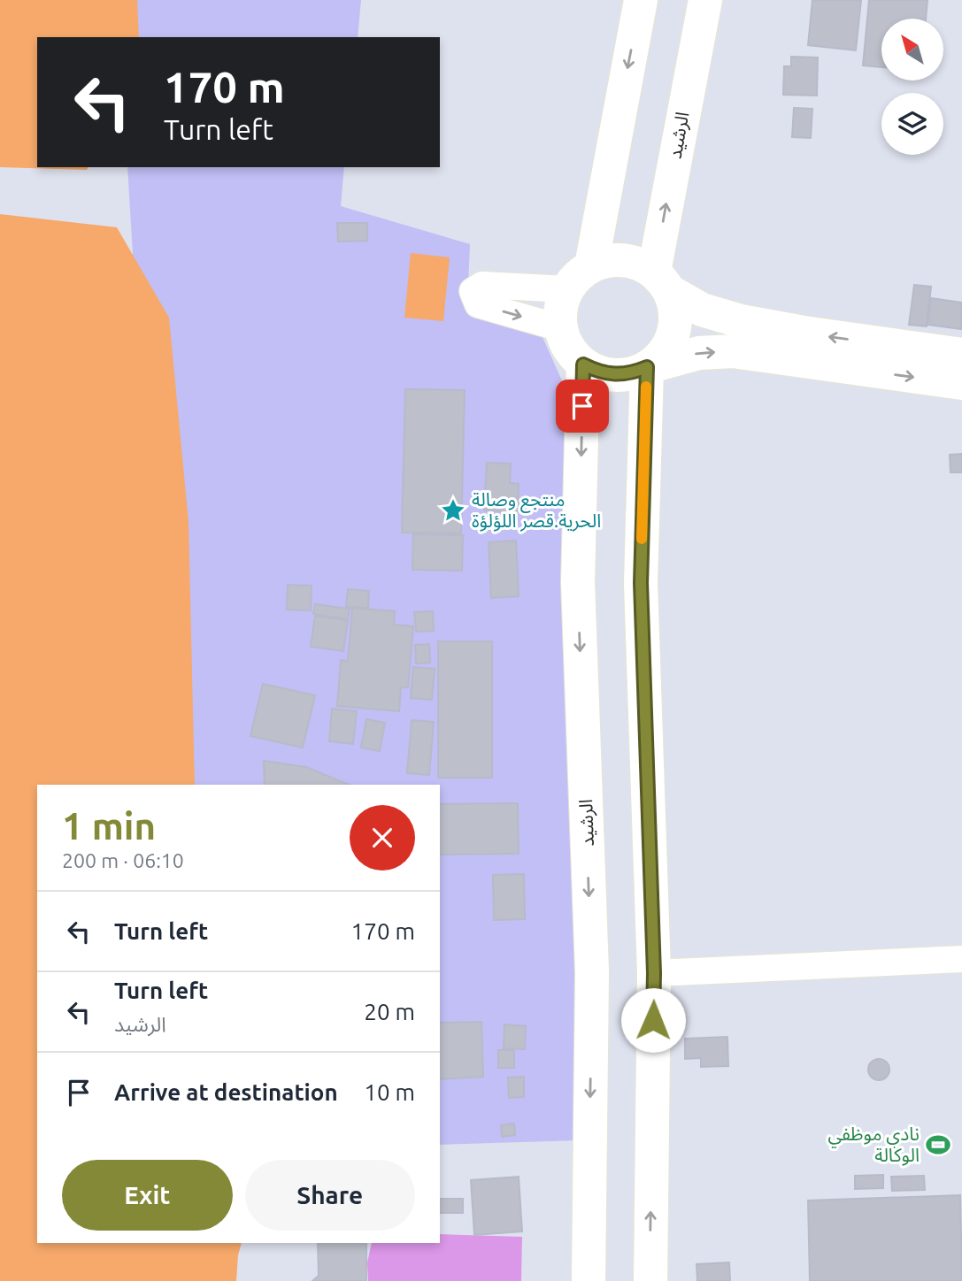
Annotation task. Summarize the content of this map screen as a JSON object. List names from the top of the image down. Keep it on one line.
{"streets":{"main road":["الرشيد"]},"places":{"place":["منتجع وصالة الحرية.قصر اللؤلؤة"],"sports":["نادي موظفي الوكالة"]},"north":"top left","page":{"turn":["170 m","Turn left"],"heading":["1 min","200 m · 06:10"],"list":[{"name":"Turn left","value":"170 m"},{"name":"Turn left","note":"الرشيد","value":"20 m"},{"name":"Arrive at destination","value":"10 m"}],"buttons":["Exit","Share"]}}
